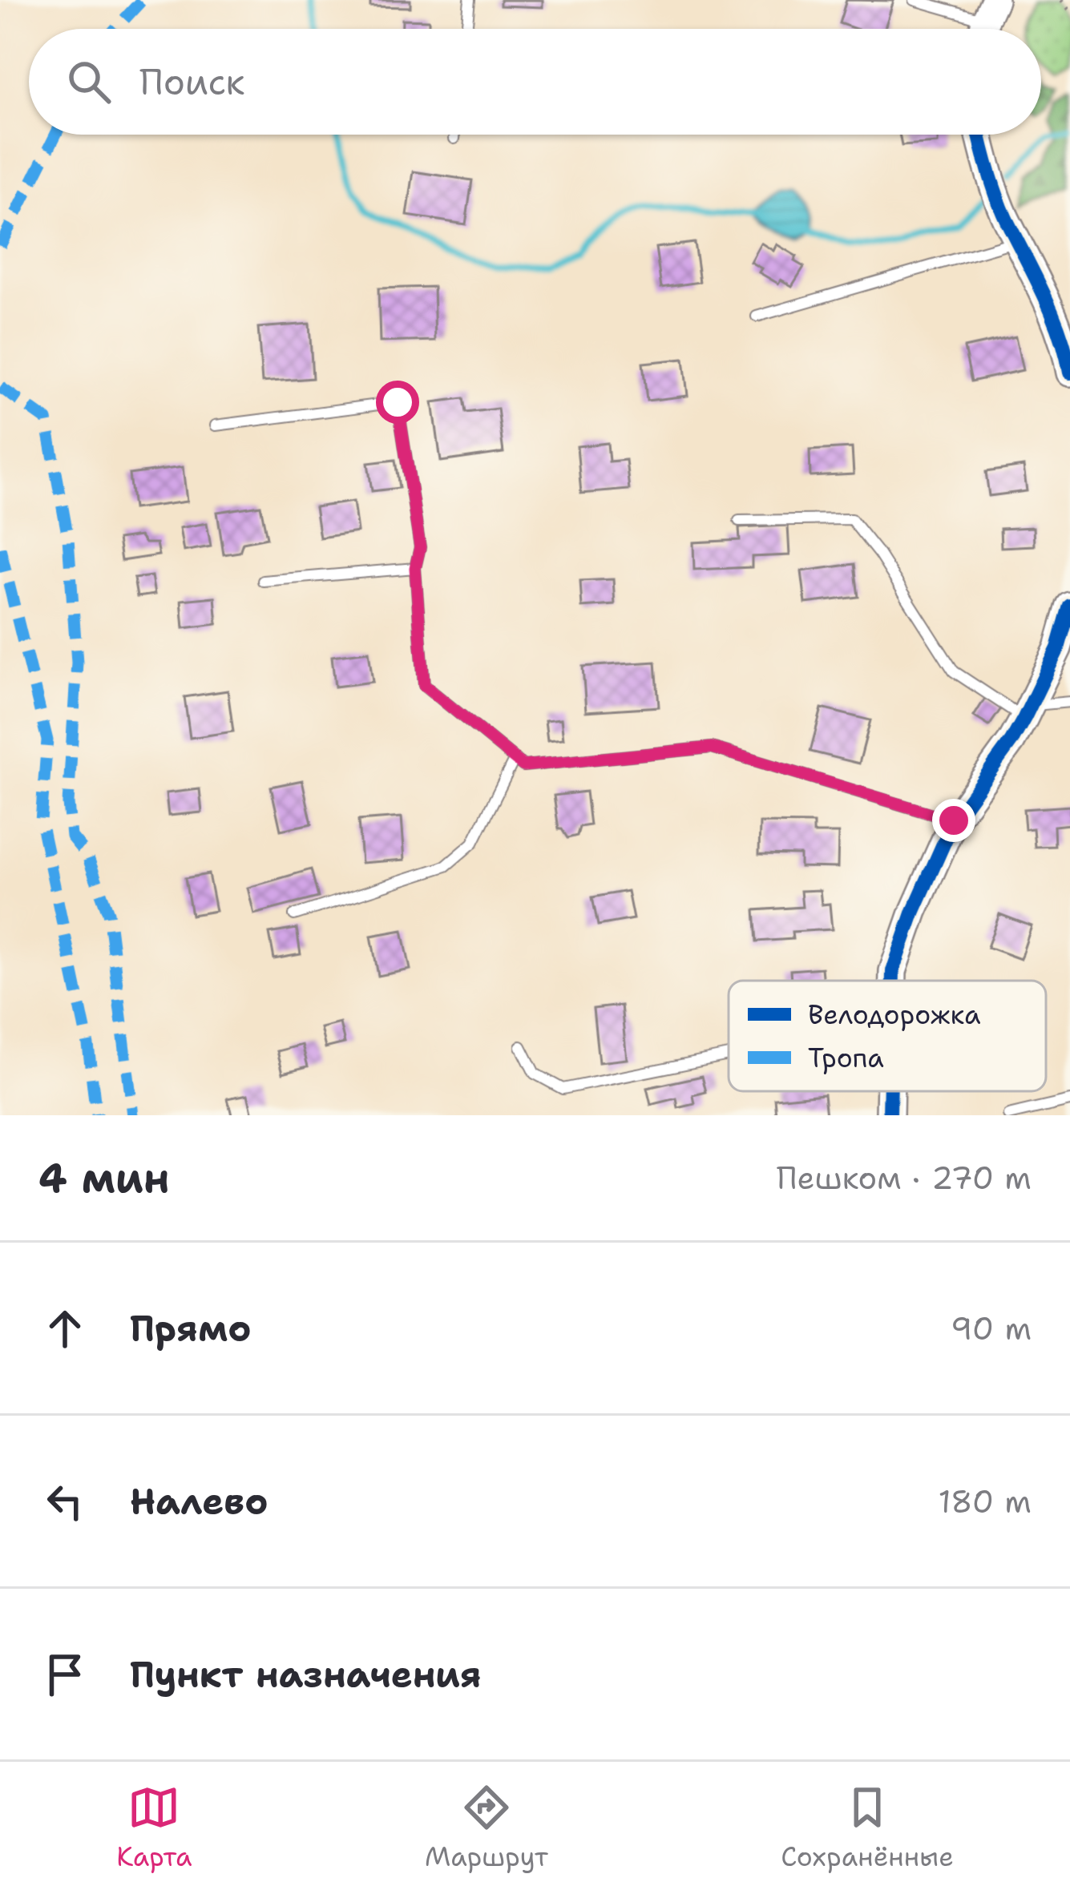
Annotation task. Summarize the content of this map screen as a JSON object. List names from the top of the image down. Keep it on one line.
{"legend":["Велодорожка","Тропа"],"page":{"search":"Поиск","heading":["4 мин","Пешком · 270 m"],"list":[["Прямо","90 m"],["Налево","180 m"],"Пункт назначения"],"nav":["Карта","Маршрут","Сохранённые"]}}
